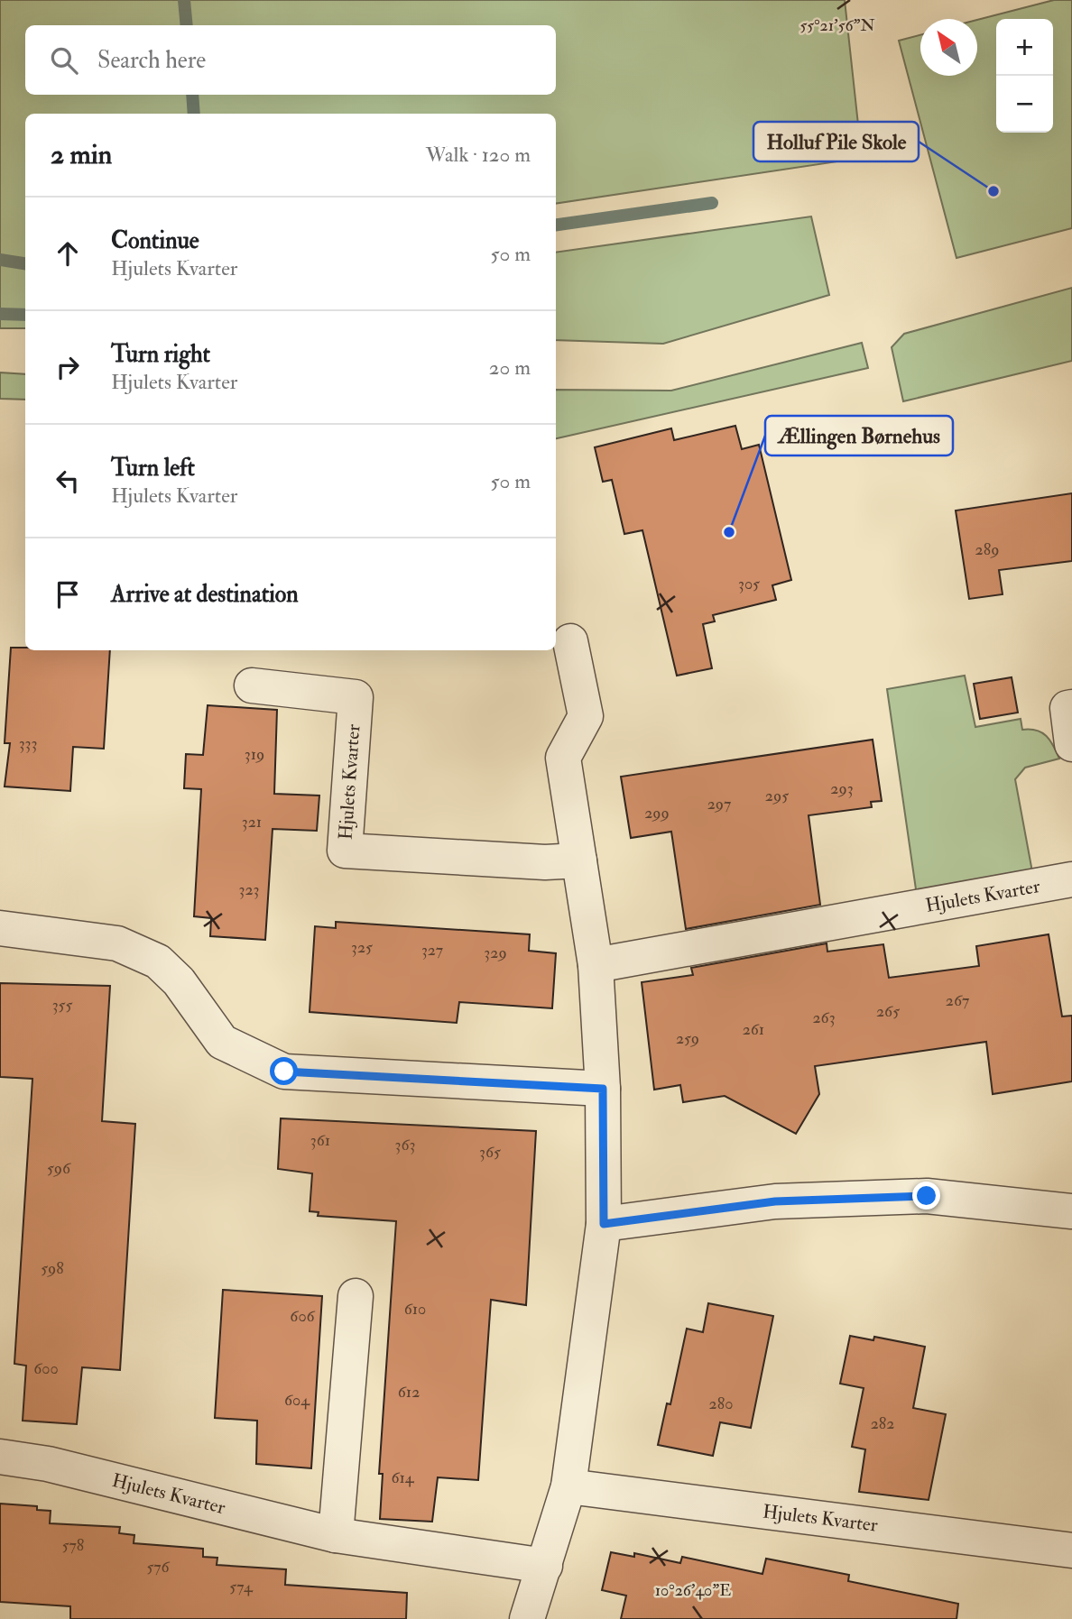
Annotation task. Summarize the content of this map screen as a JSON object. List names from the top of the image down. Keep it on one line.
{"streets":{"street":["Hjulets Kvarter"]},"places":["Holluf Pile Skole","Ællingen Børnehus"],"house_numbers":["289","305","333","319","293","295","297","299","321","323","325","327","329","267","355","265","263","261","259","361","363","365","596","598","610","606","600","612","604","280","282","614","578","576","574"],"north":"top left","page":{"map_buttons":["+","−"],"search":"Search here","heading":["2 min","Walk · 120 m"],"list":[["Continue","Hjulets Kvarter","50 m"],["Turn right","Hjulets Kvarter","20 m"],["Turn left","Hjulets Kvarter","50 m"],"Arrive at destination"]},"coordinates":["55°21'56\"N","10°26'40\"E"]}
